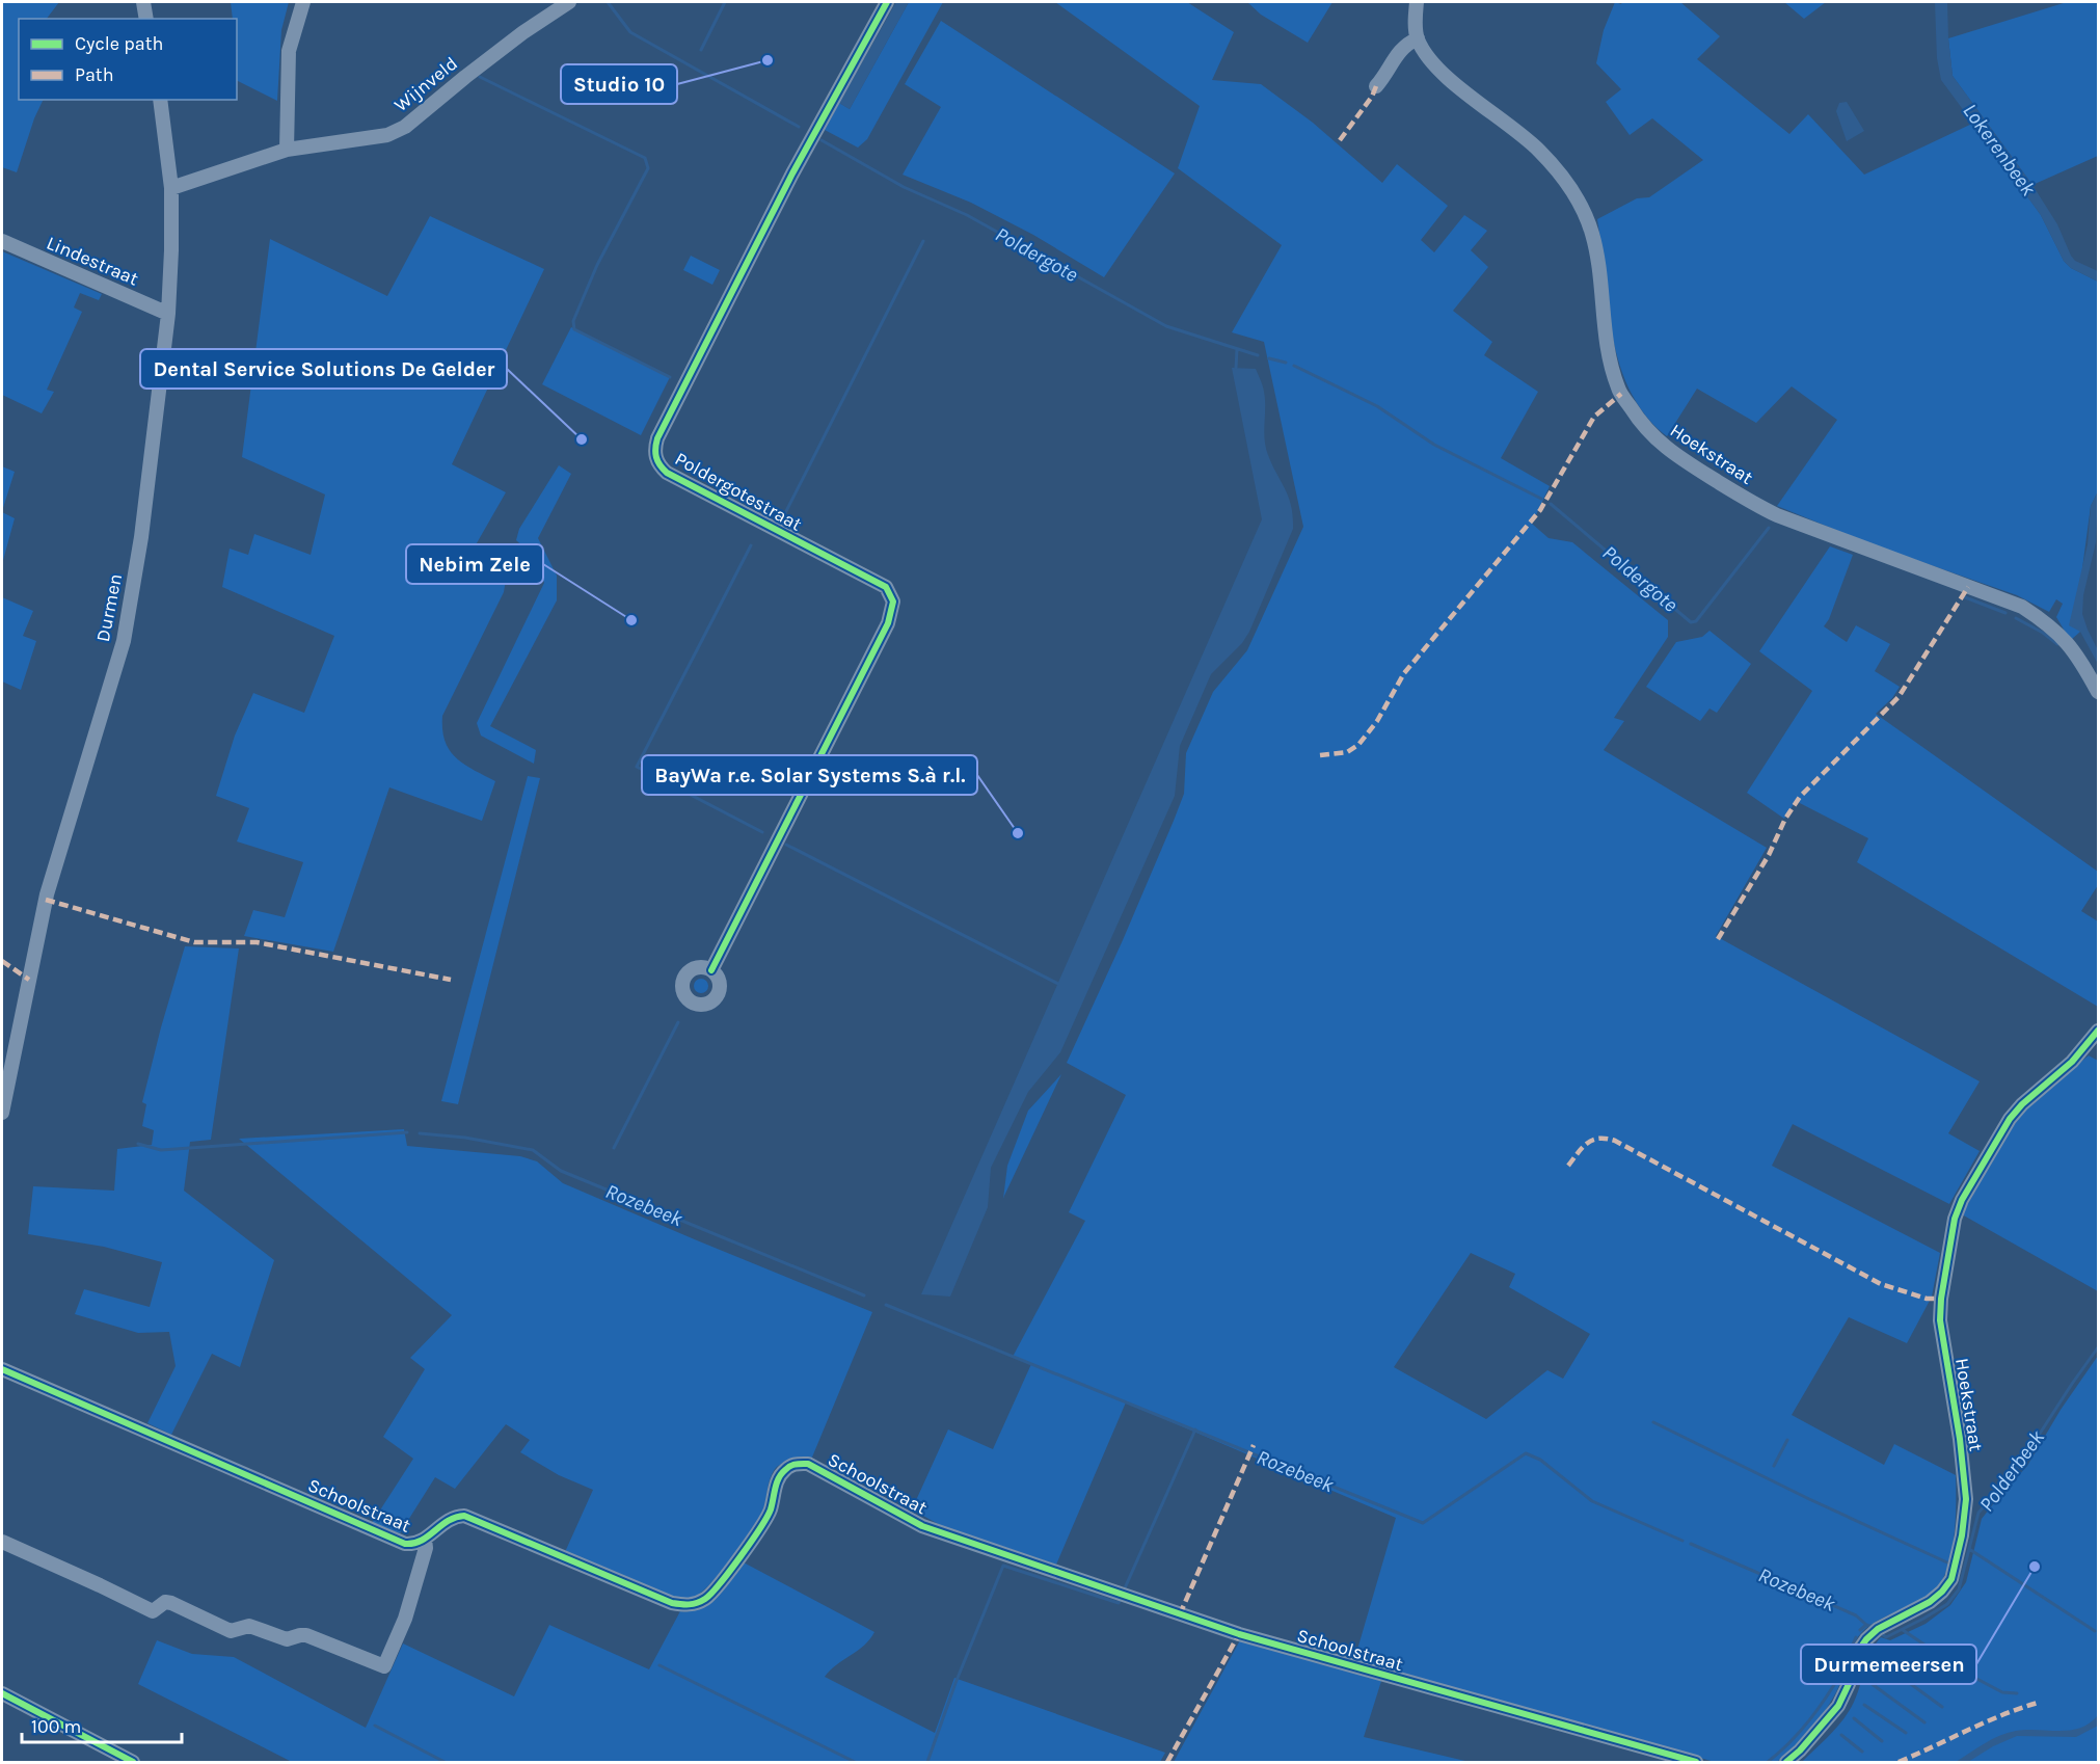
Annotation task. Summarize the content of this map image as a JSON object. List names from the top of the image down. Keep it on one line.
{"streets":{"street":["Wijnveld","Lindestraat","Hoekstraat","Poldergotestraat","Durmen","Schoolstraat"]},"crossings":[["Wijnveld","Durmen"],["Lindestraat","Durmen"]],"water":["Lokerenbeek","Poldergote","Rozebeek","Polderbeek"],"places":["Studio 10","Dental Service Solutions De Gelder","Nebim Zele","BayWa r.e. Solar Systems S.à r.l.","Durmemeersen"],"legend":["Cycle path","Path"],"scale_bar":"100 m"}
